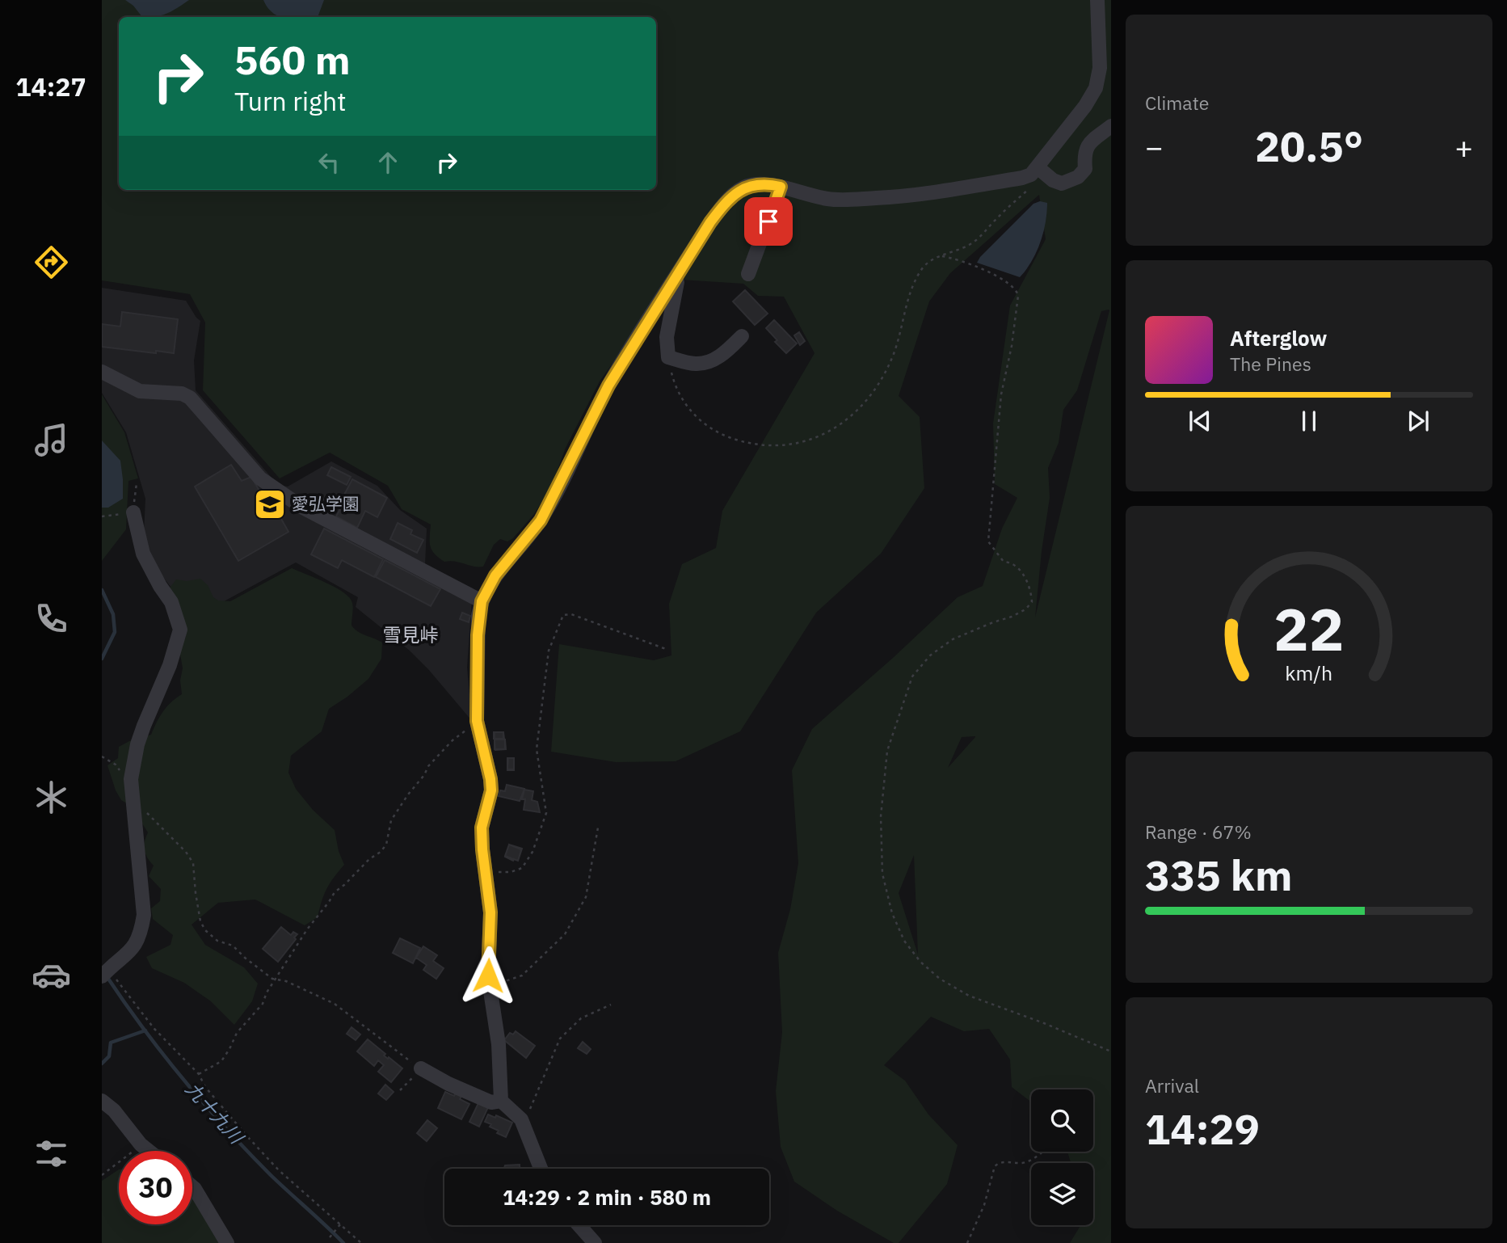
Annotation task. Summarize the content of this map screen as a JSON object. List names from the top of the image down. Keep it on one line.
{"districts":["雪見峠"],"water":["九十九川"],"places":{"school or university":["愛弘学園"]},"page":{"tabs":"14:27","tile":["Climate",["Range · 67%","335 km"],["Arrival","14:29"]],"turn":["560 m","Turn right"],"heat":["−","20.5°","+"],"song":["Afterglow","The Pines"],"limit":"30","trip":"14:29 · 2 min · 580 m","gauge":["22","km/h"]}}
